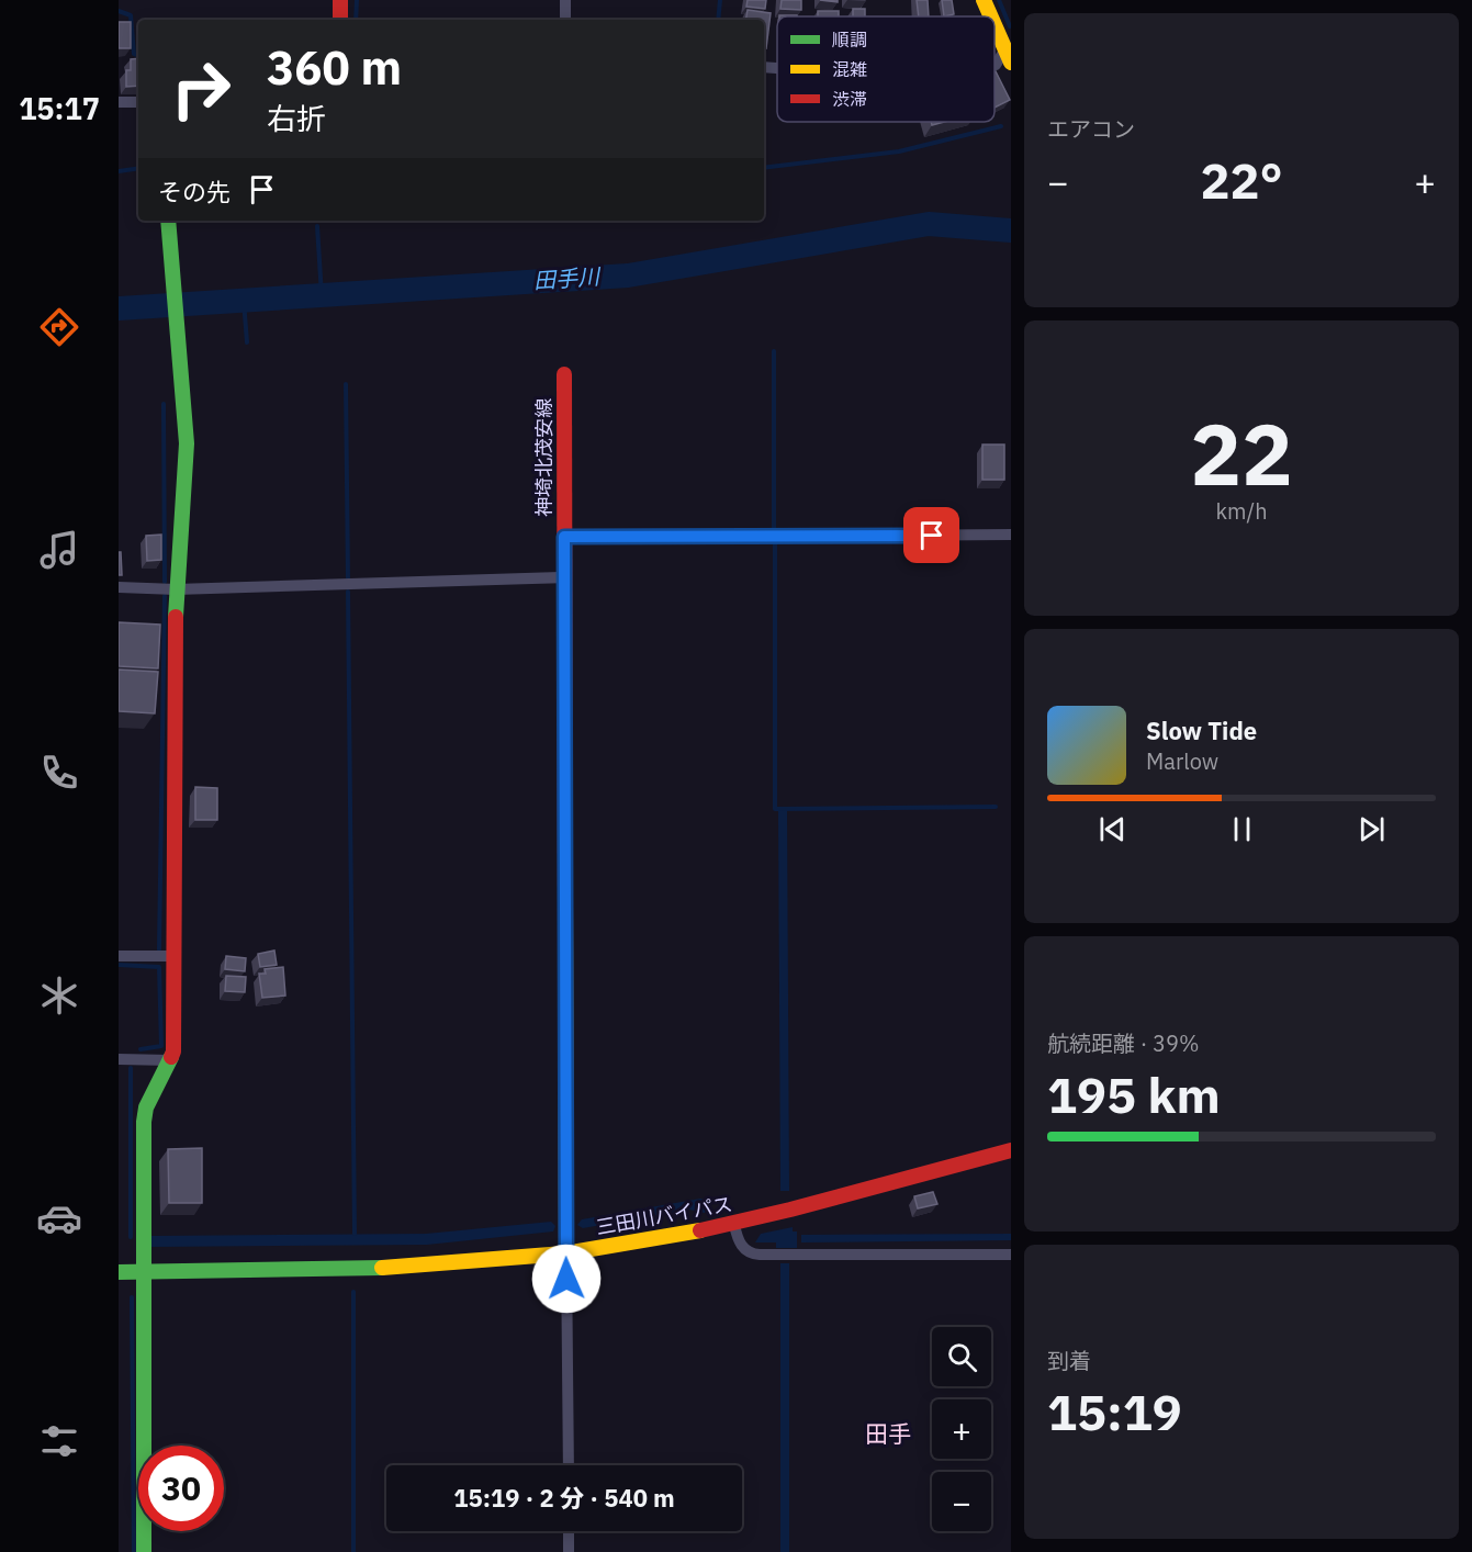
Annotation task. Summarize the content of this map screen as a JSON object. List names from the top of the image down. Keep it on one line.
{"streets":{"main road":["神埼北茂安線","三田川バイパス"]},"crossings":[["神埼北茂安線","三田川バイパス"]],"districts":["田手"],"water":["田手川"],"legend":["順調","混雑","渋滞"],"page":{"tabs":"15:17","tile":["エアコン",["22","km/h"],["航続距離 · 39%","195 km"],["到着","15:19"]],"turn":["360 m","右折"],"heat":["−","22°","+"],"then":"その先","song":["Slow Tide","Marlow"],"map_buttons":["+","−"],"limit":"30","trip":"15:19 · 2 分 · 540 m"}}
